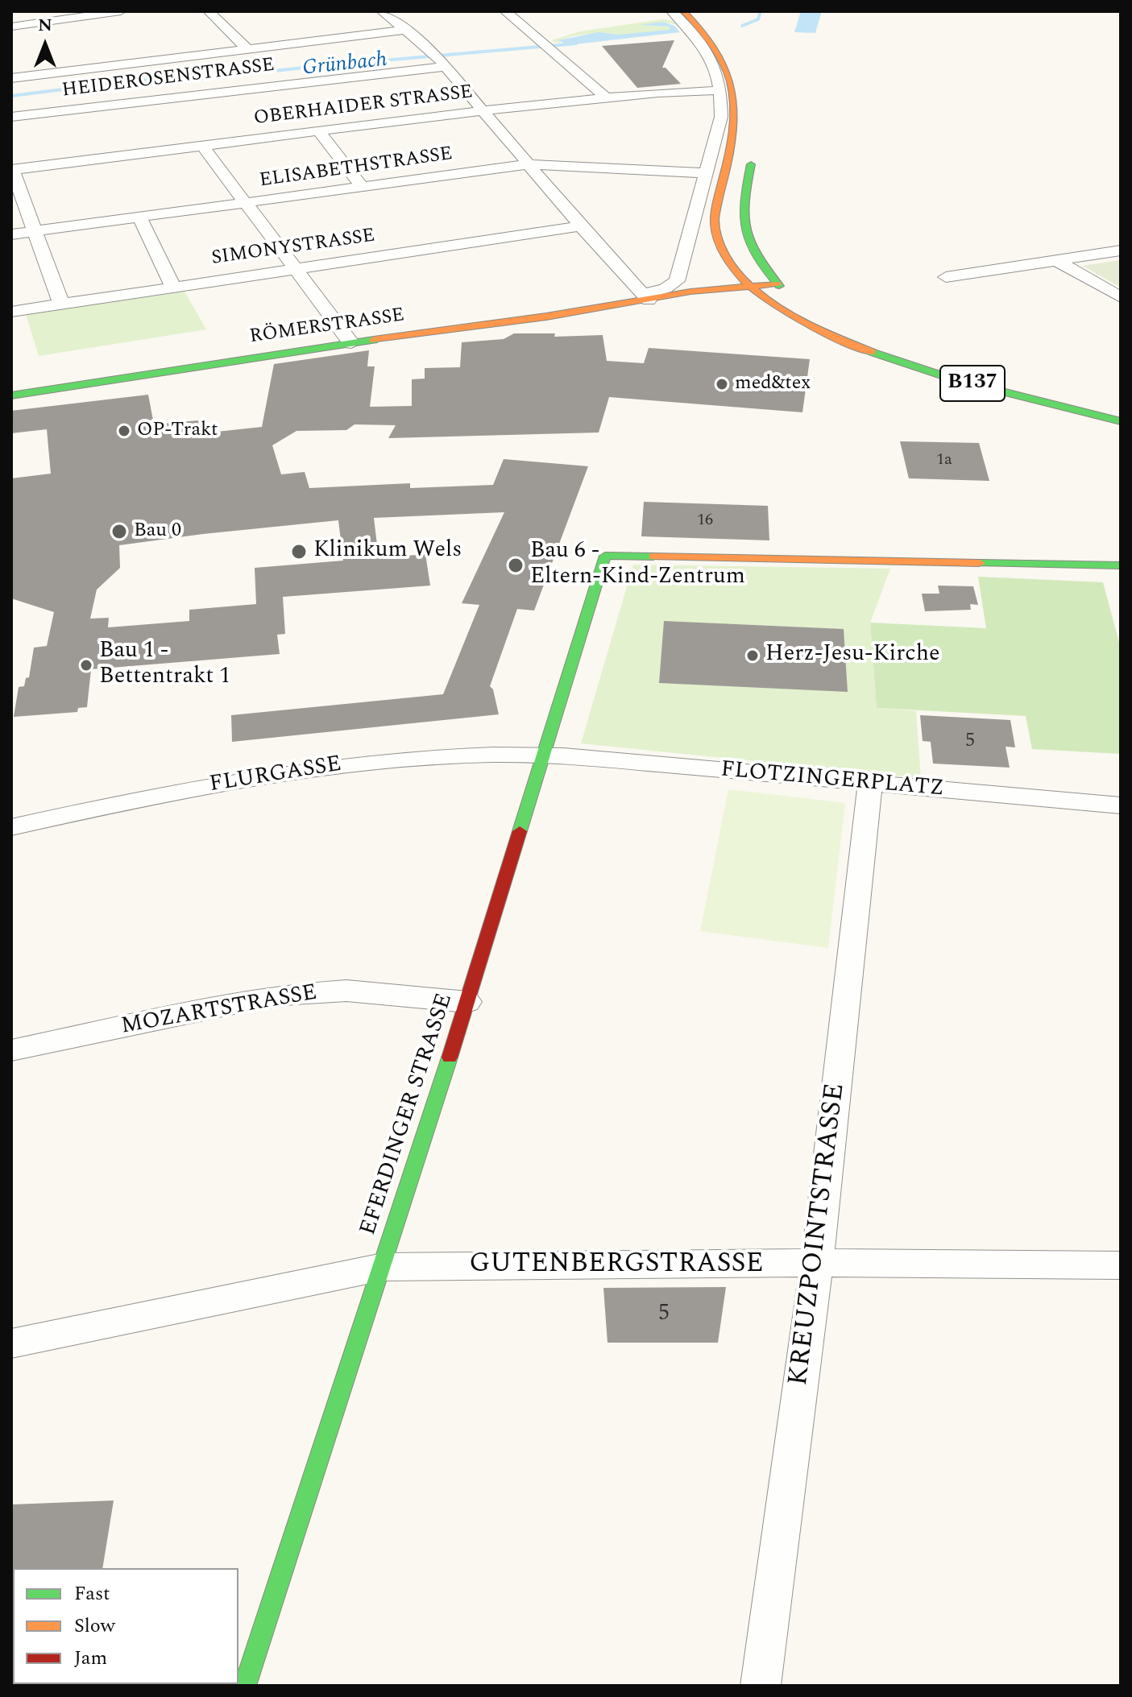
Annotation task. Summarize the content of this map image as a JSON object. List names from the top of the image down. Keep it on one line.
{"streets":{"main road":["RÖMERSTRASSE","B137","EFERDINGER STRASSE"],"street":["HEIDEROSENSTRASSE","OBERHAIDER STRASSE","ELISABETHSTRASSE","SIMONYSTRASSE","FLURGASSE","FLOTZINGERPLATZ","MOZARTSTRASSE","KREUZPOINTSTRASSE","GUTENBERGSTRASSE"]},"crossings":[["RÖMERSTRASSE","B137"],["FLURGASSE","FLOTZINGERPLATZ"],["FLURGASSE","EFERDINGER STRASSE"],["FLOTZINGERPLATZ","EFERDINGER STRASSE"],["FLOTZINGERPLATZ","KREUZPOINTSTRASSE"],["MOZARTSTRASSE","EFERDINGER STRASSE"],["EFERDINGER STRASSE","GUTENBERGSTRASSE"],["KREUZPOINTSTRASSE","GUTENBERGSTRASSE"]],"water":["Grünbach"],"places":["med&tex","OP-Trakt","Bau 0","Klinikum Wels","Bau 6 - Eltern-Kind-Zentrum","Herz-Jesu-Kirche","Bau 1 - Bettentrakt 1"],"house_numbers":["1a","16","5","5"],"legend":["Fast","Slow","Jam"],"north":"top"}
